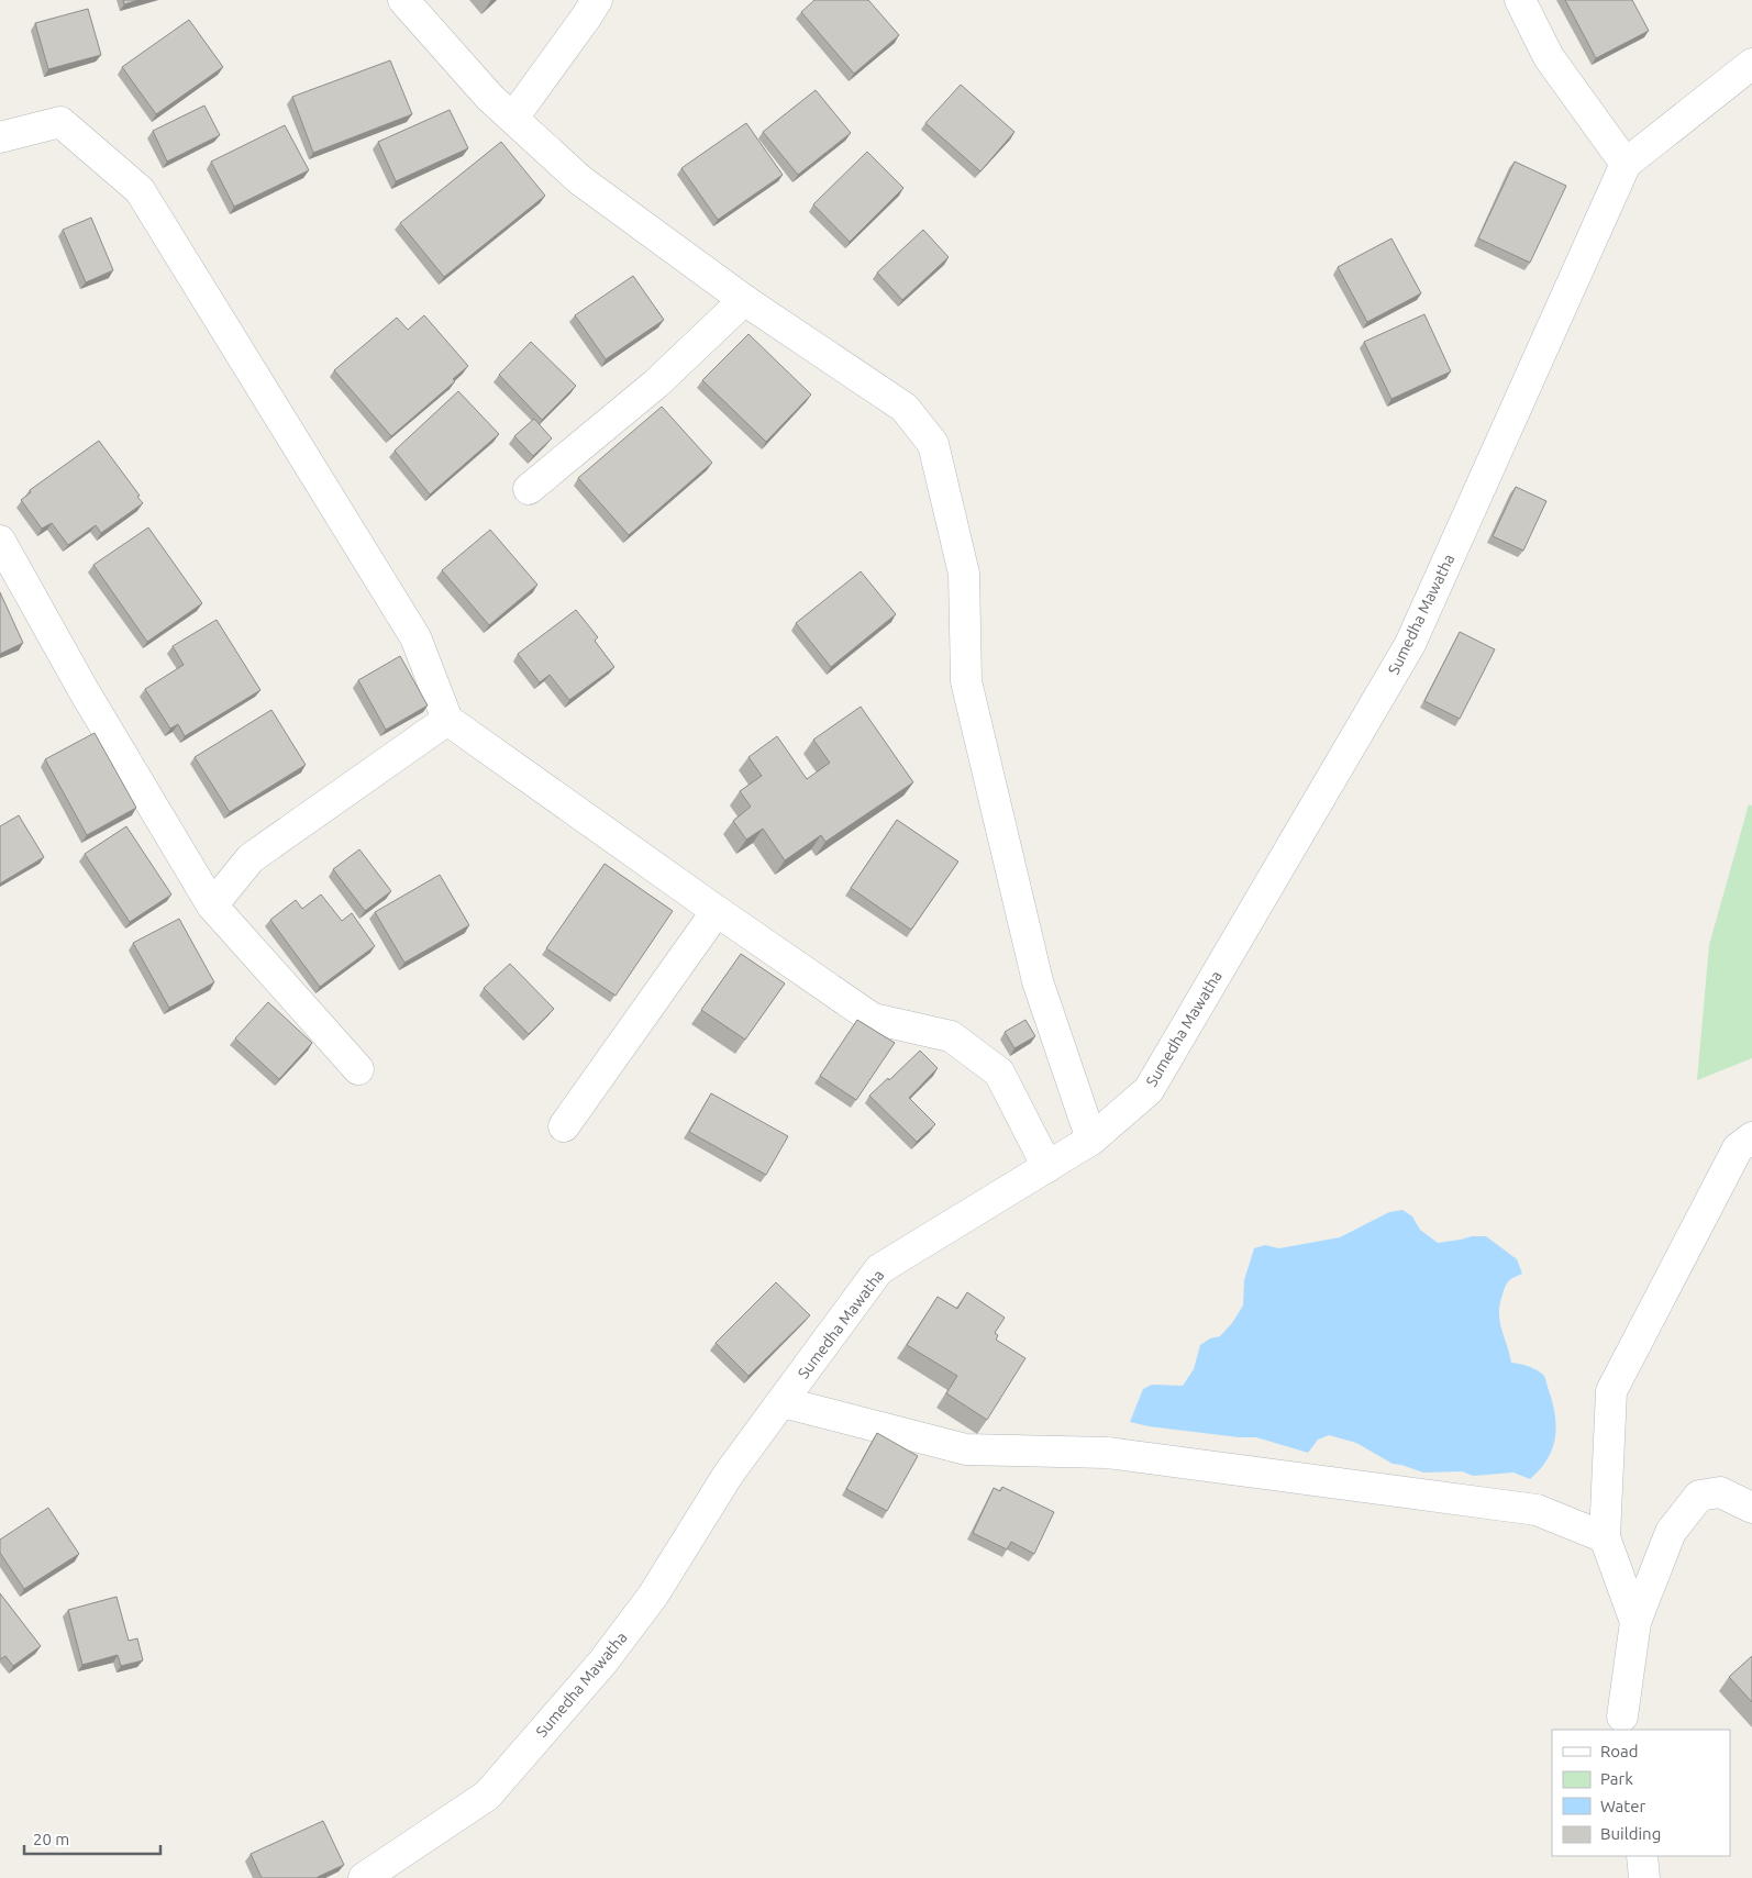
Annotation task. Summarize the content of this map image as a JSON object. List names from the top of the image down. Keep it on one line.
{"streets":{"street":["Sumedha Mawatha"]},"legend":["Road","Park","Water","Building"],"scale_bar":"20 m"}
